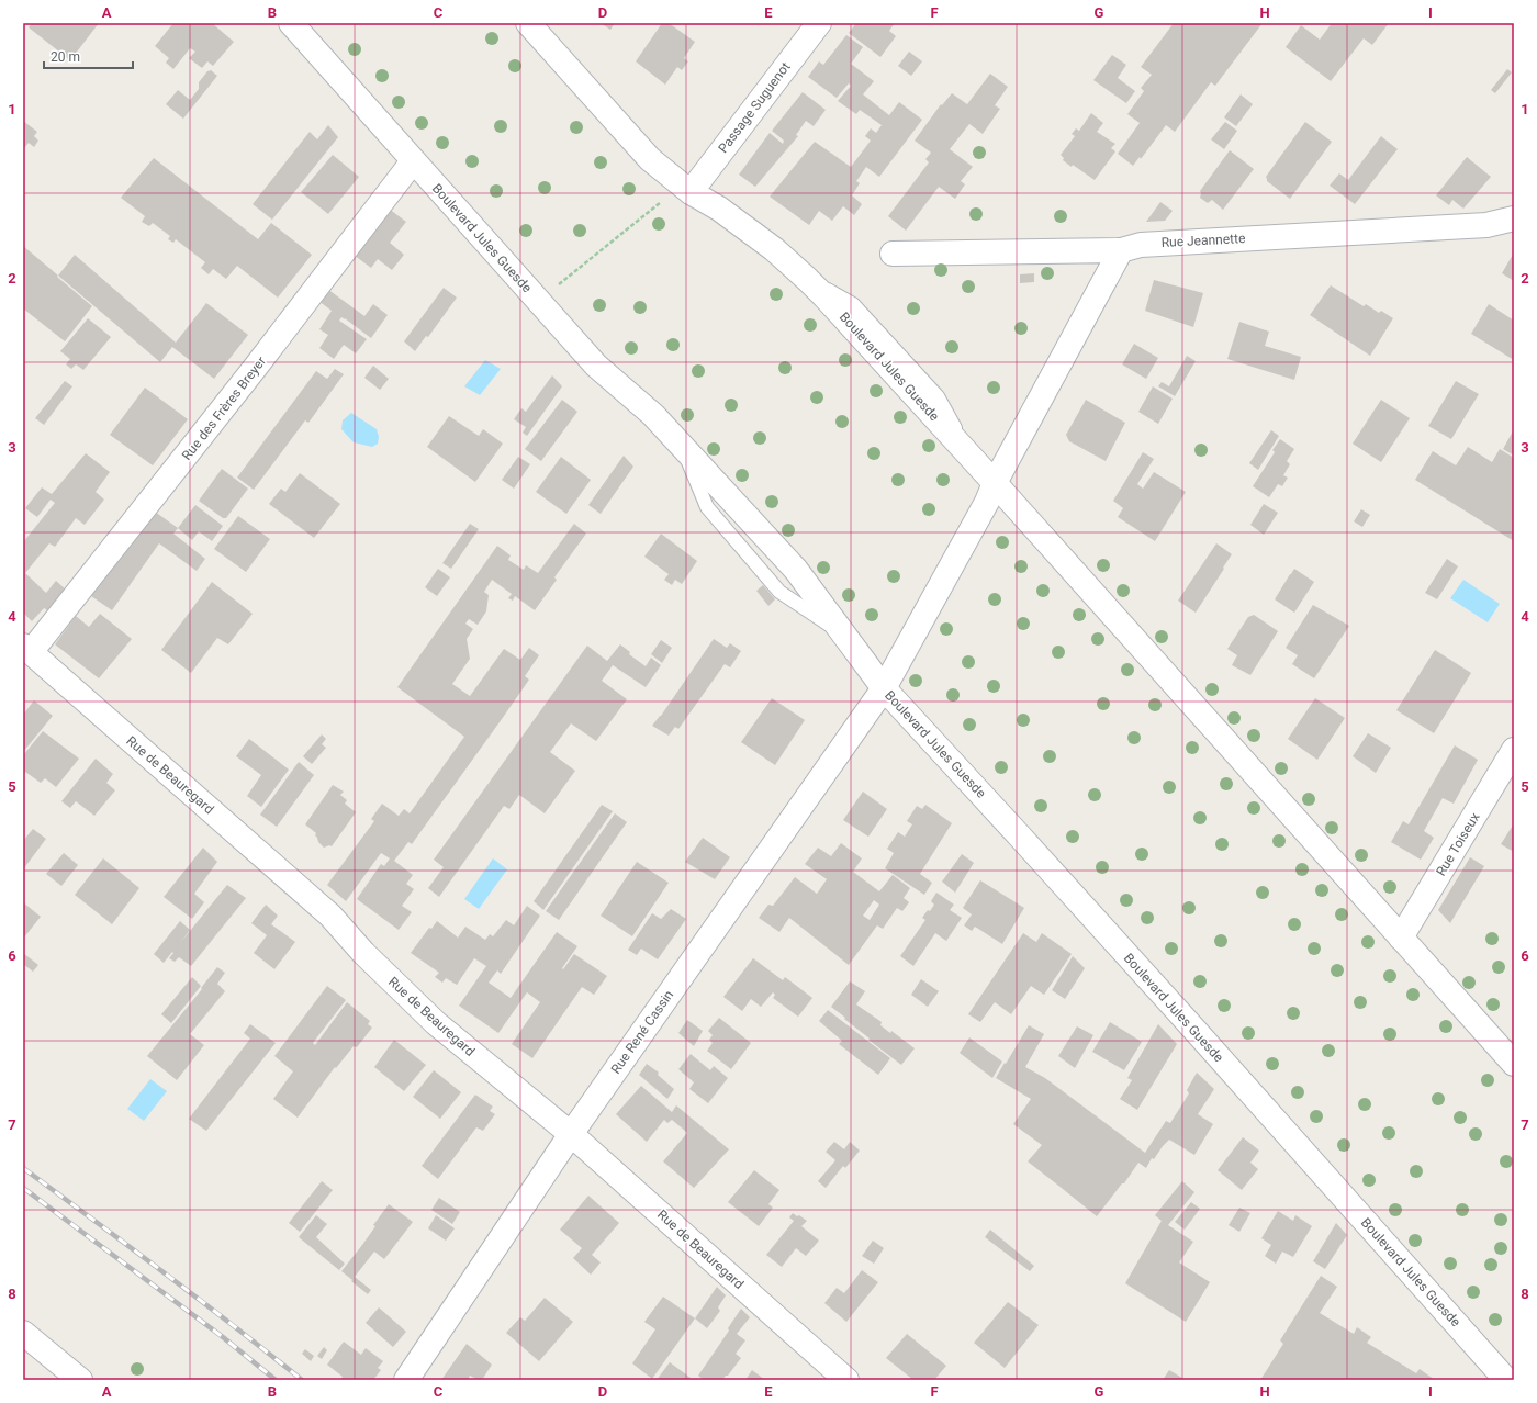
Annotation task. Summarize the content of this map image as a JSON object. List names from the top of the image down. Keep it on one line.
{"streets":{"street":["Passage Suguenot","Boulevard Jules Guesde","Rue Jeannette","Rue des Frères Breyer","Rue de Beauregard","Rue Toiseux","Rue René Cassin"]},"crossings":[["Passage Suguenot","Boulevard Jules Guesde"],["Boulevard Jules Guesde","Rue des Frères Breyer"],["Boulevard Jules Guesde","Rue Toiseux"],["Boulevard Jules Guesde","Rue René Cassin"],["Rue Jeannette","Rue René Cassin"],["Rue des Frères Breyer","Rue de Beauregard"],["Rue de Beauregard","Rue René Cassin"]],"scale_bar":"20 m","grid":{"columns":["A","B","C","D","E","F","G","H","I"],"rows":["1","2","3","4","5","6","7","8"]}}
